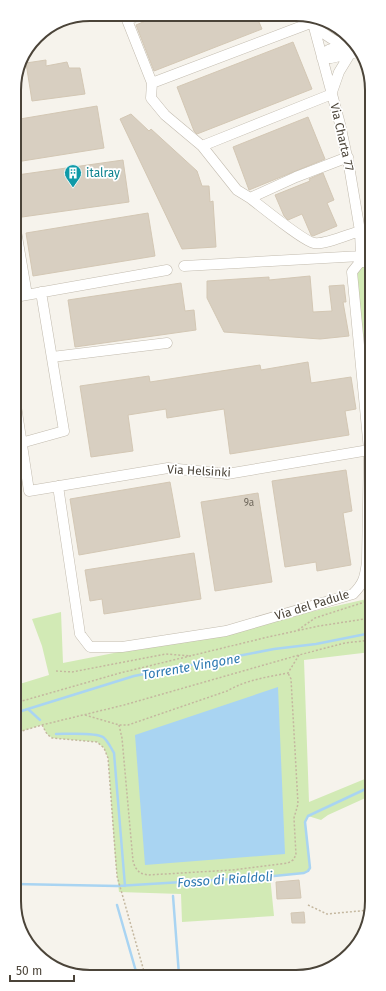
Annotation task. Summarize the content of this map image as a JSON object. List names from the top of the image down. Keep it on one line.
{"streets":{"street":["Via Charta 77","Via Helsinki","Via del Padule"]},"crossings":[["Via Charta 77","Via del Padule"],["Via Helsinki","Via del Padule"]],"water":["Torrente Vingone","Fosso di Rialdoli"],"places":{"building":["italray"]},"house_numbers":["9a"],"scale_bar":"50 m"}
